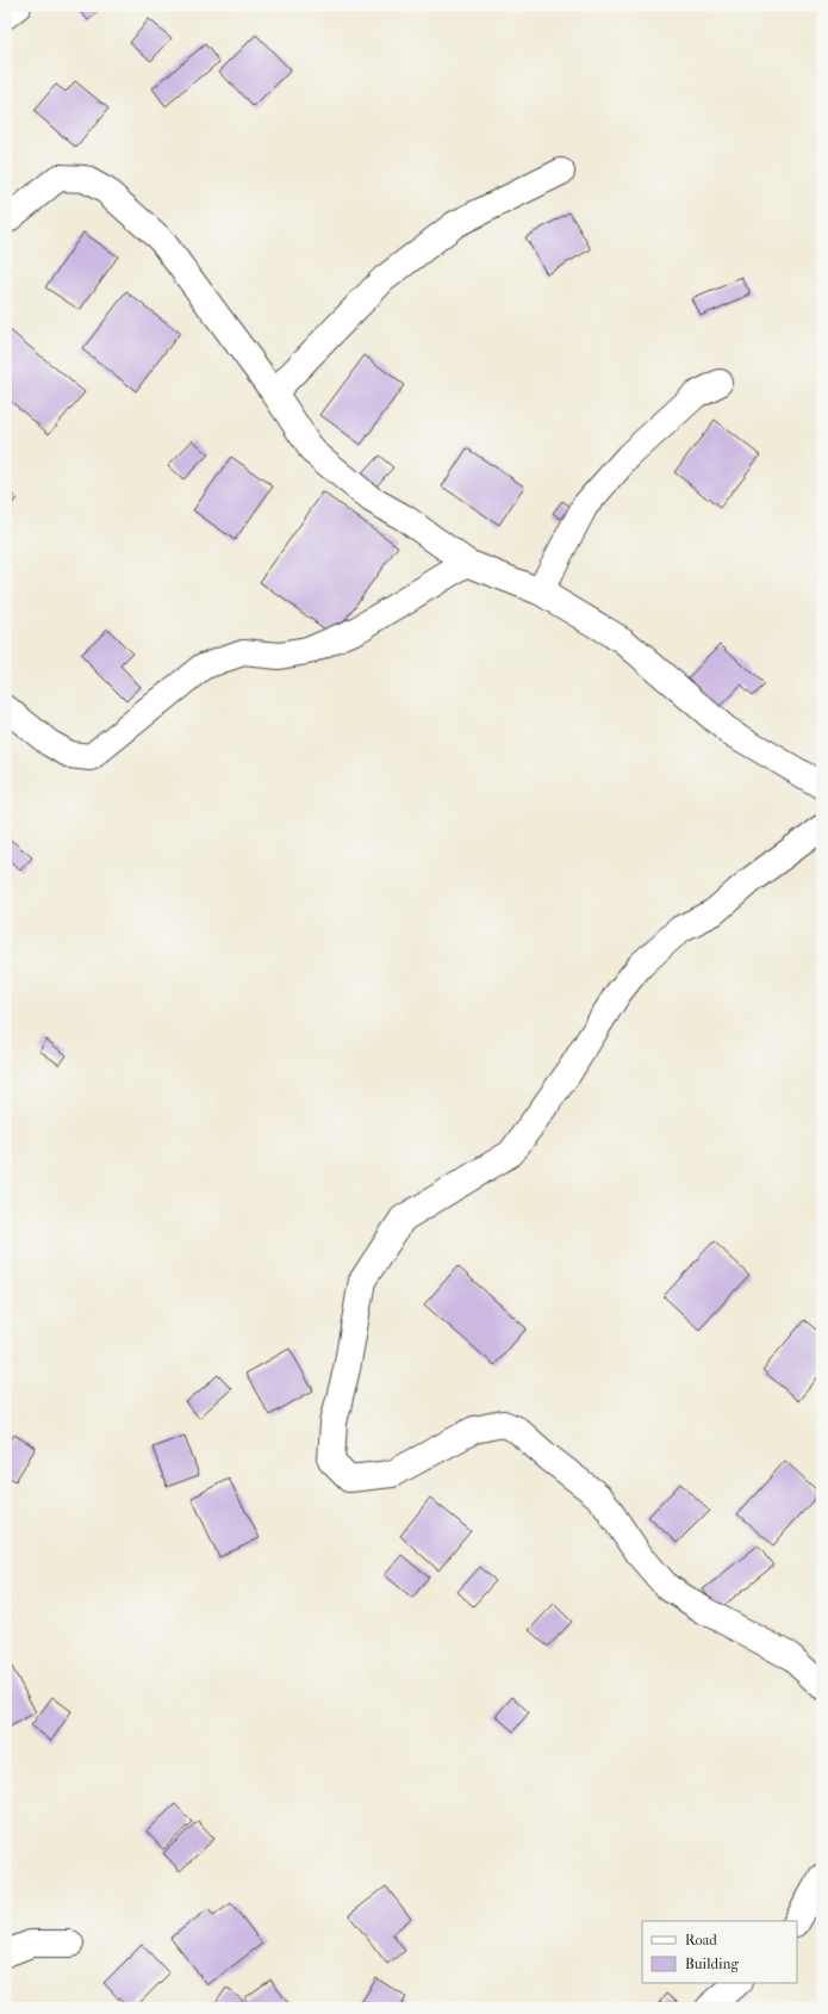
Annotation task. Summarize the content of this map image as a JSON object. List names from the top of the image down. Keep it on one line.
{"legend":["Road","Building"]}
